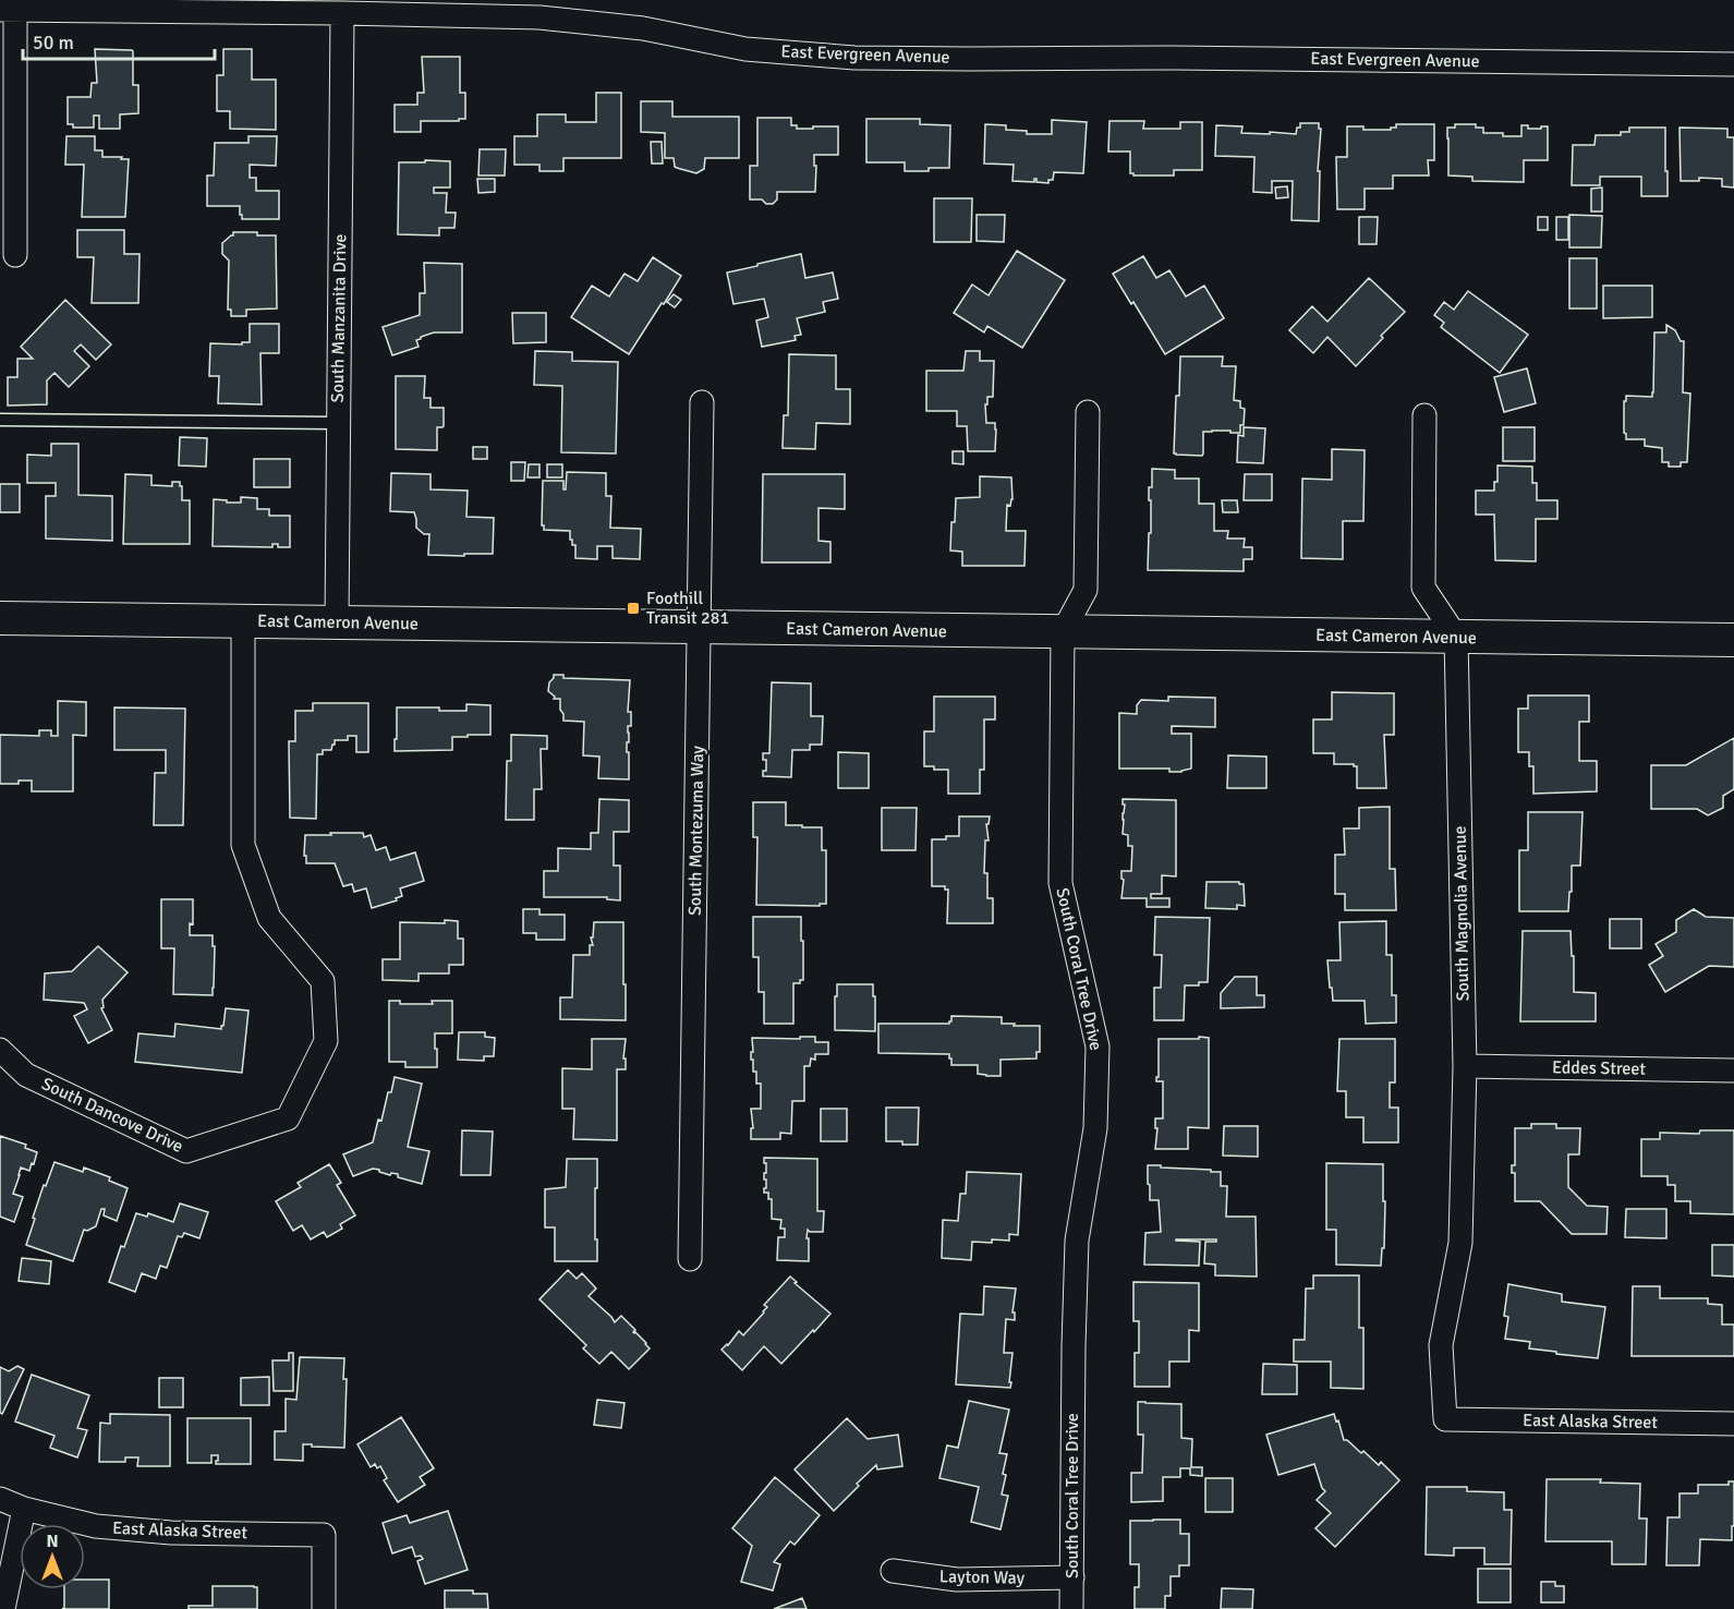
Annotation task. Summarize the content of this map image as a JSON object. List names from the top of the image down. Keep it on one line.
{"streets":{"main road":["East Cameron Avenue"],"street":["East Evergreen Avenue","South Manzanita Drive","South Montezuma Way","South Magnolia Avenue","South Coral Tree Drive","Eddes Street","South Dancove Drive","East Alaska Street","Layton Way"]},"crossings":[["East Evergreen Avenue","South Manzanita Drive"],["South Manzanita Drive","East Cameron Avenue"],["East Cameron Avenue","South Montezuma Way"],["East Cameron Avenue","South Magnolia Avenue"],["East Cameron Avenue","South Coral Tree Drive"],["East Cameron Avenue","South Dancove Drive"],["South Magnolia Avenue","Eddes Street"],["South Magnolia Avenue","East Alaska Street"],["South Coral Tree Drive","Layton Way"]],"places":{"transit":["Foothill Transit 281"]},"scale_bar":"50 m","north":"top"}
